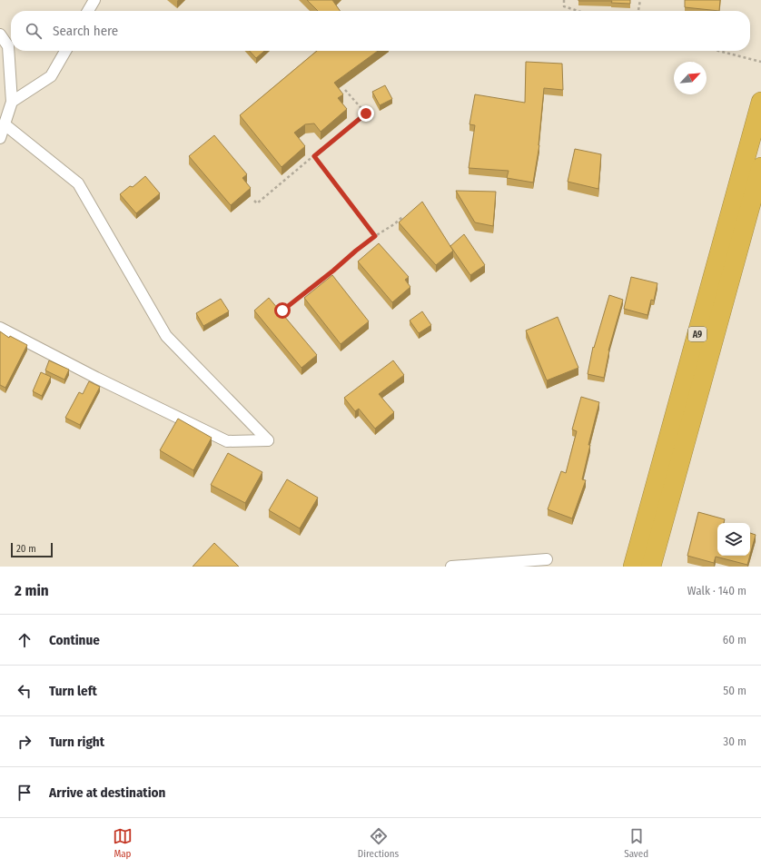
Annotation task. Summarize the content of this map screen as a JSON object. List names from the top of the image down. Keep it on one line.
{"streets":{"highway":["A9"]},"scale_bar":"20 m","north":"top right","page":{"search":"Search here","scale":"20 m","heading":["2 min","Walk · 140 m"],"list":[["Continue","60 m"],["Turn left","50 m"],["Turn right","30 m"],"Arrive at destination"],"nav":["Map","Directions","Saved"]}}
